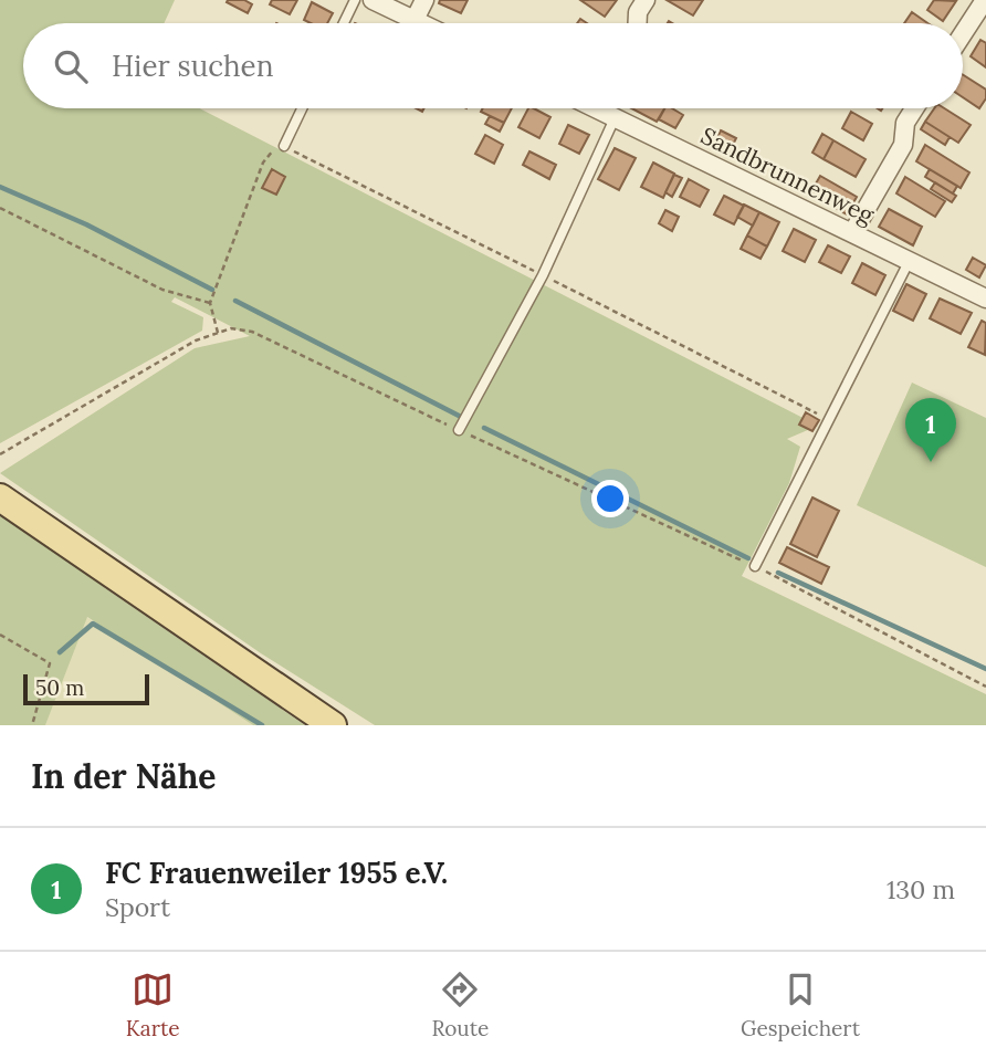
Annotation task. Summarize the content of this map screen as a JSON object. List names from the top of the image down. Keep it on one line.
{"streets":{"street":["Sandbrunnenweg"]},"scale_bar":"50 m","page":{"search":"Hier suchen","pins":"1","scale":"50 m","heading":"In der Nähe","list":[{"mark":"1","name":"FC Frauenweiler 1955 e.V.","note":"Sport","value":"130 m"}],"nav":["Karte","Route","Gespeichert"]}}
